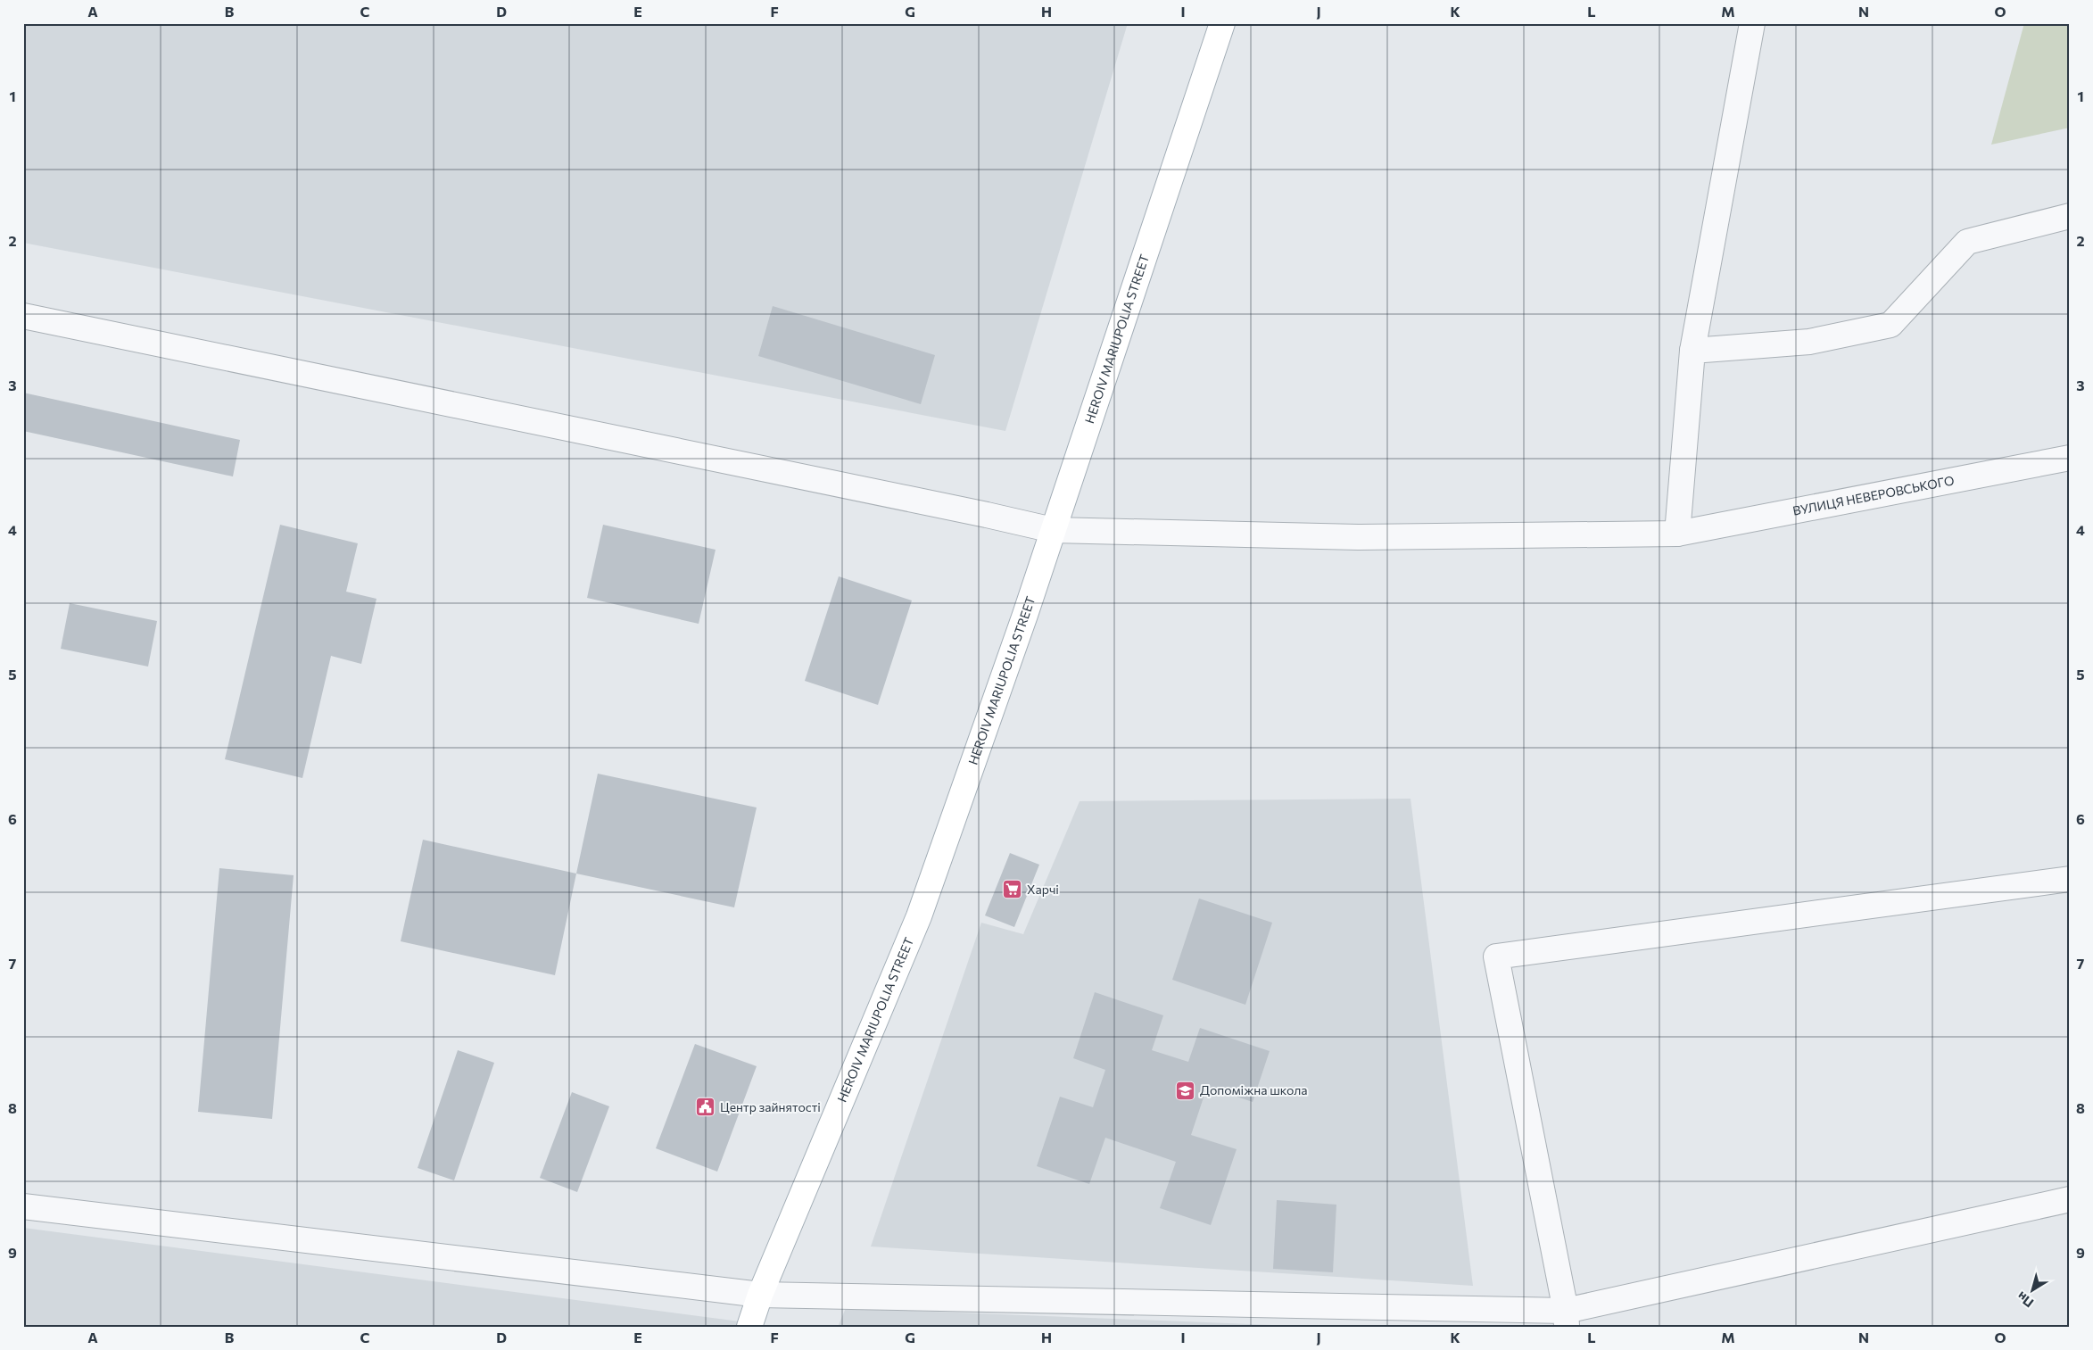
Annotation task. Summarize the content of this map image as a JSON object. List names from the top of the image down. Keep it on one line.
{"streets":{"main road":["HEROIV MARIUPOLIA STREET"],"street":["ВУЛИЦЯ НЕВЕРОВСЬКОГО"]},"crossings":[["HEROIV MARIUPOLIA STREET","ВУЛИЦЯ НЕВЕРОВСЬКОГО"]],"places":{"supermarket":["Харчі"],"school or university":["Допомiжна школа"],"public building":["Центр зайнятості"]},"north":"bottom left","grid":{"columns":["A","B","C","D","E","F","G","H","I","J","K","L","M","N","O"],"rows":["1","2","3","4","5","6","7","8","9"]}}
